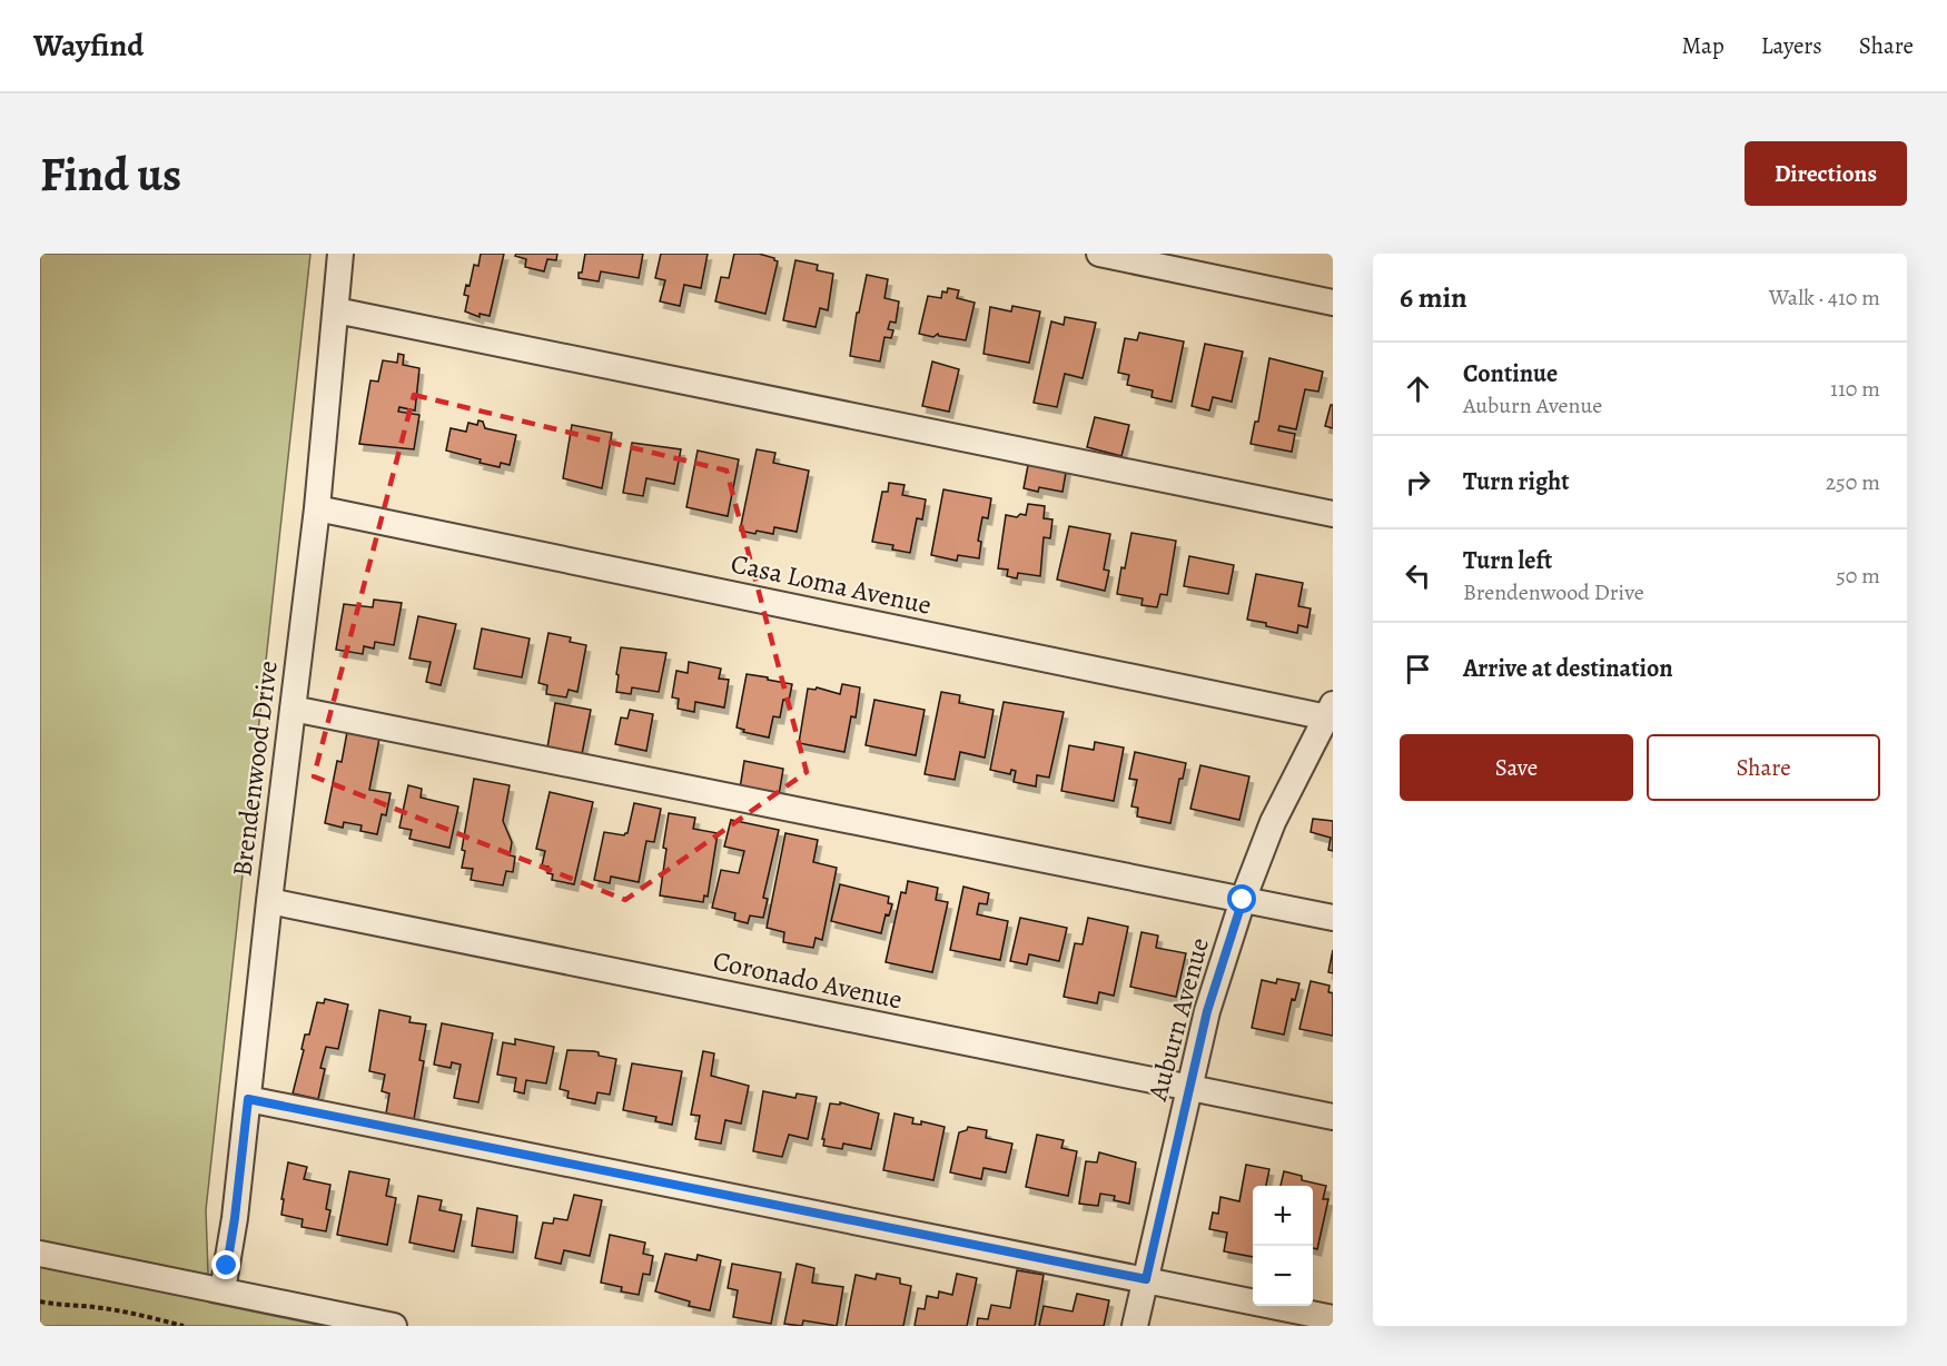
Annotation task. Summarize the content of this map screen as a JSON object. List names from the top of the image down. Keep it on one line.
{"streets":{"street":["Casa Loma Avenue","Brendenwood Drive","Coronado Avenue","Auburn Avenue"]},"crossings":[["Casa Loma Avenue","Brendenwood Drive"],["Casa Loma Avenue","Auburn Avenue"],["Brendenwood Drive","Coronado Avenue"],["Coronado Avenue","Auburn Avenue"]],"page":{"header":"Wayfind","nav":["Map","Layers","Share"],"buttons":["Directions",["Save","Share"]],"title":"Find us","heading":["6 min","Walk · 410 m"],"list":[["Continue","Auburn Avenue","110 m"],["Turn right","250 m"],["Turn left","Brendenwood Drive","50 m"],"Arrive at destination"],"map_buttons":["+","−"]}}
